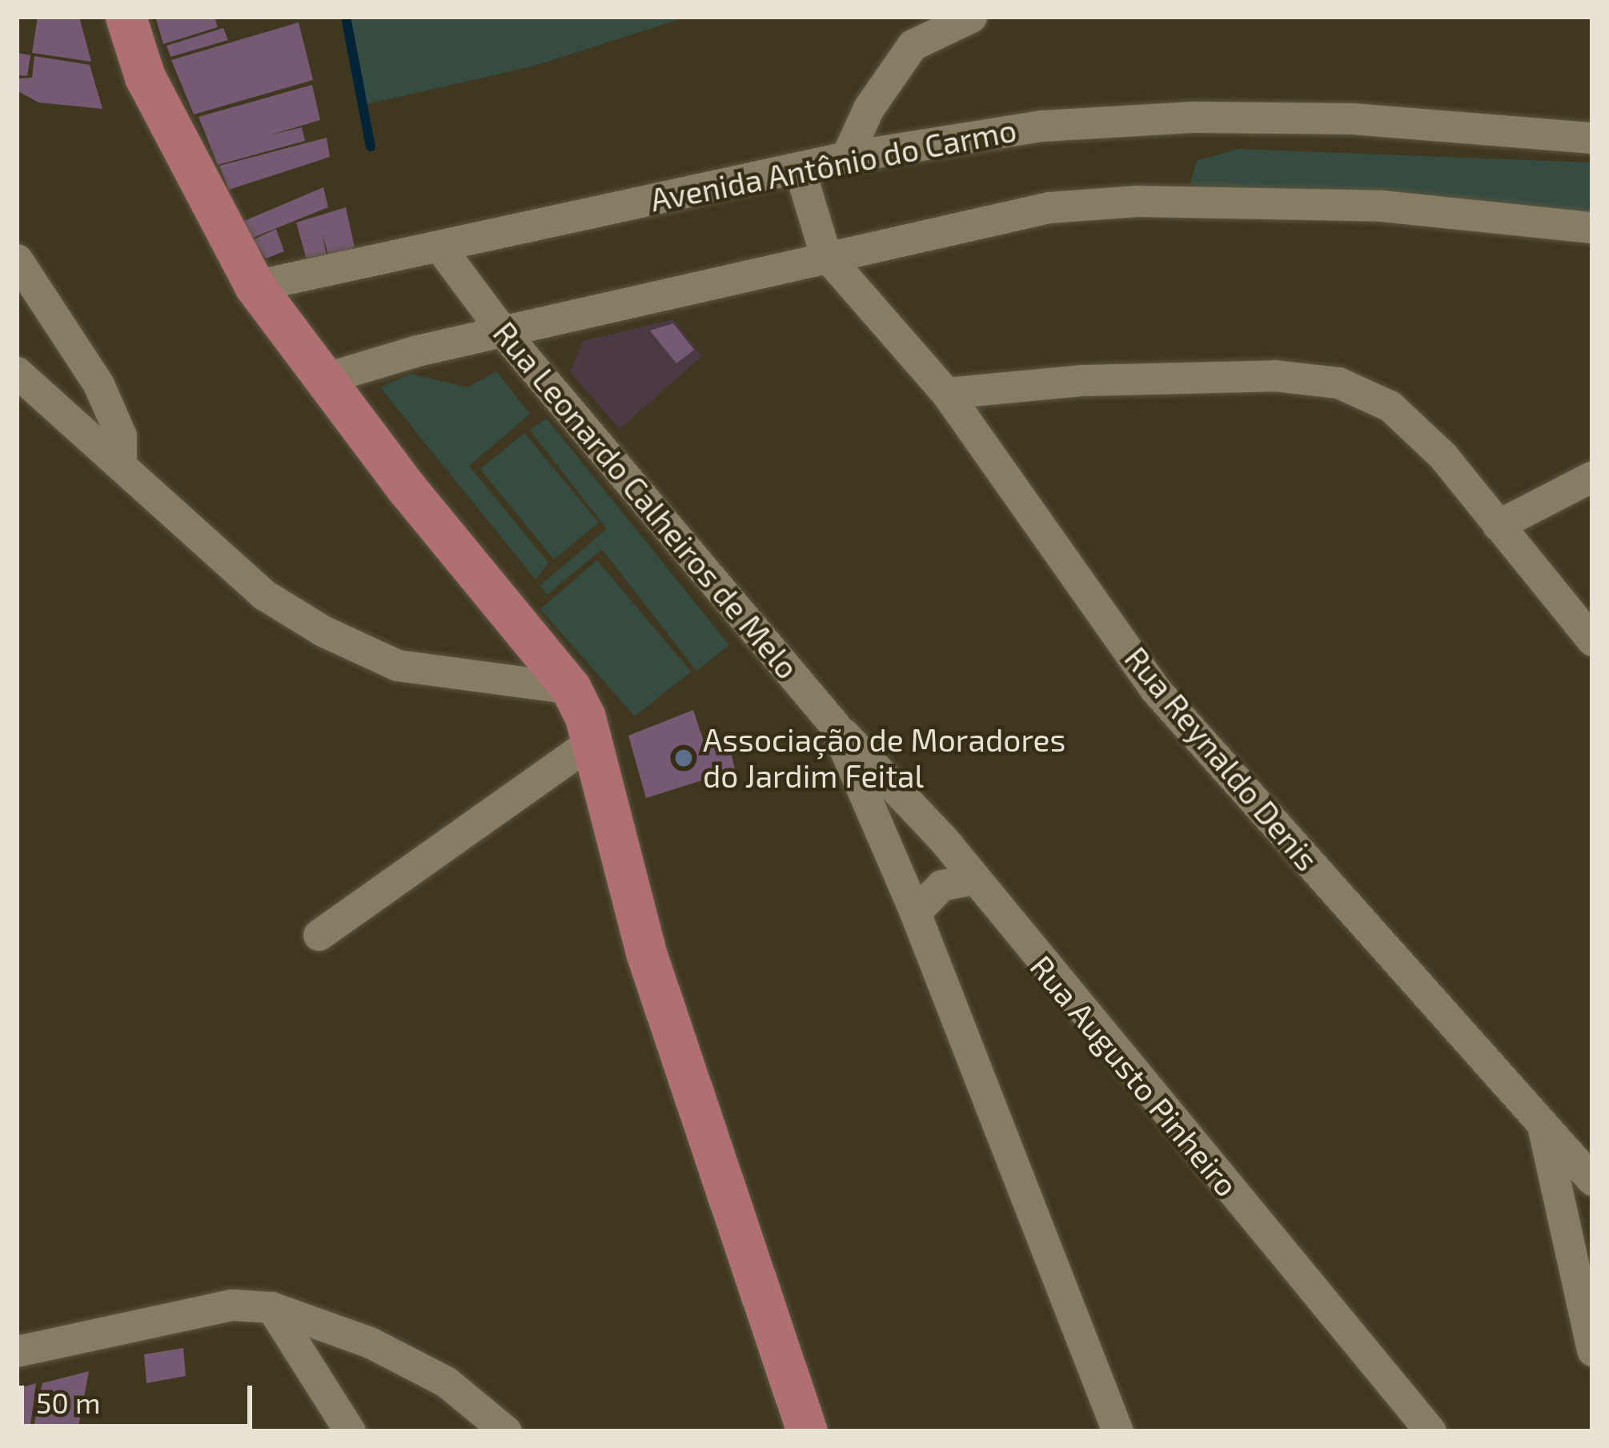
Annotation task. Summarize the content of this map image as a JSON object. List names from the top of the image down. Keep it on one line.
{"streets":{"street":["Avenida Antônio do Carmo","Rua Leonardo Calheiros de Melo","Rua Reynaldo Denis","Rua Augusto Pinheiro"]},"crossings":[["Avenida Antônio do Carmo","Rua Leonardo Calheiros de Melo"],["Avenida Antônio do Carmo","Rua Reynaldo Denis"],["Rua Leonardo Calheiros de Melo","Rua Augusto Pinheiro"]],"places":["Associação de Moradores do Jardim Feital"],"scale_bar":"50 m"}
